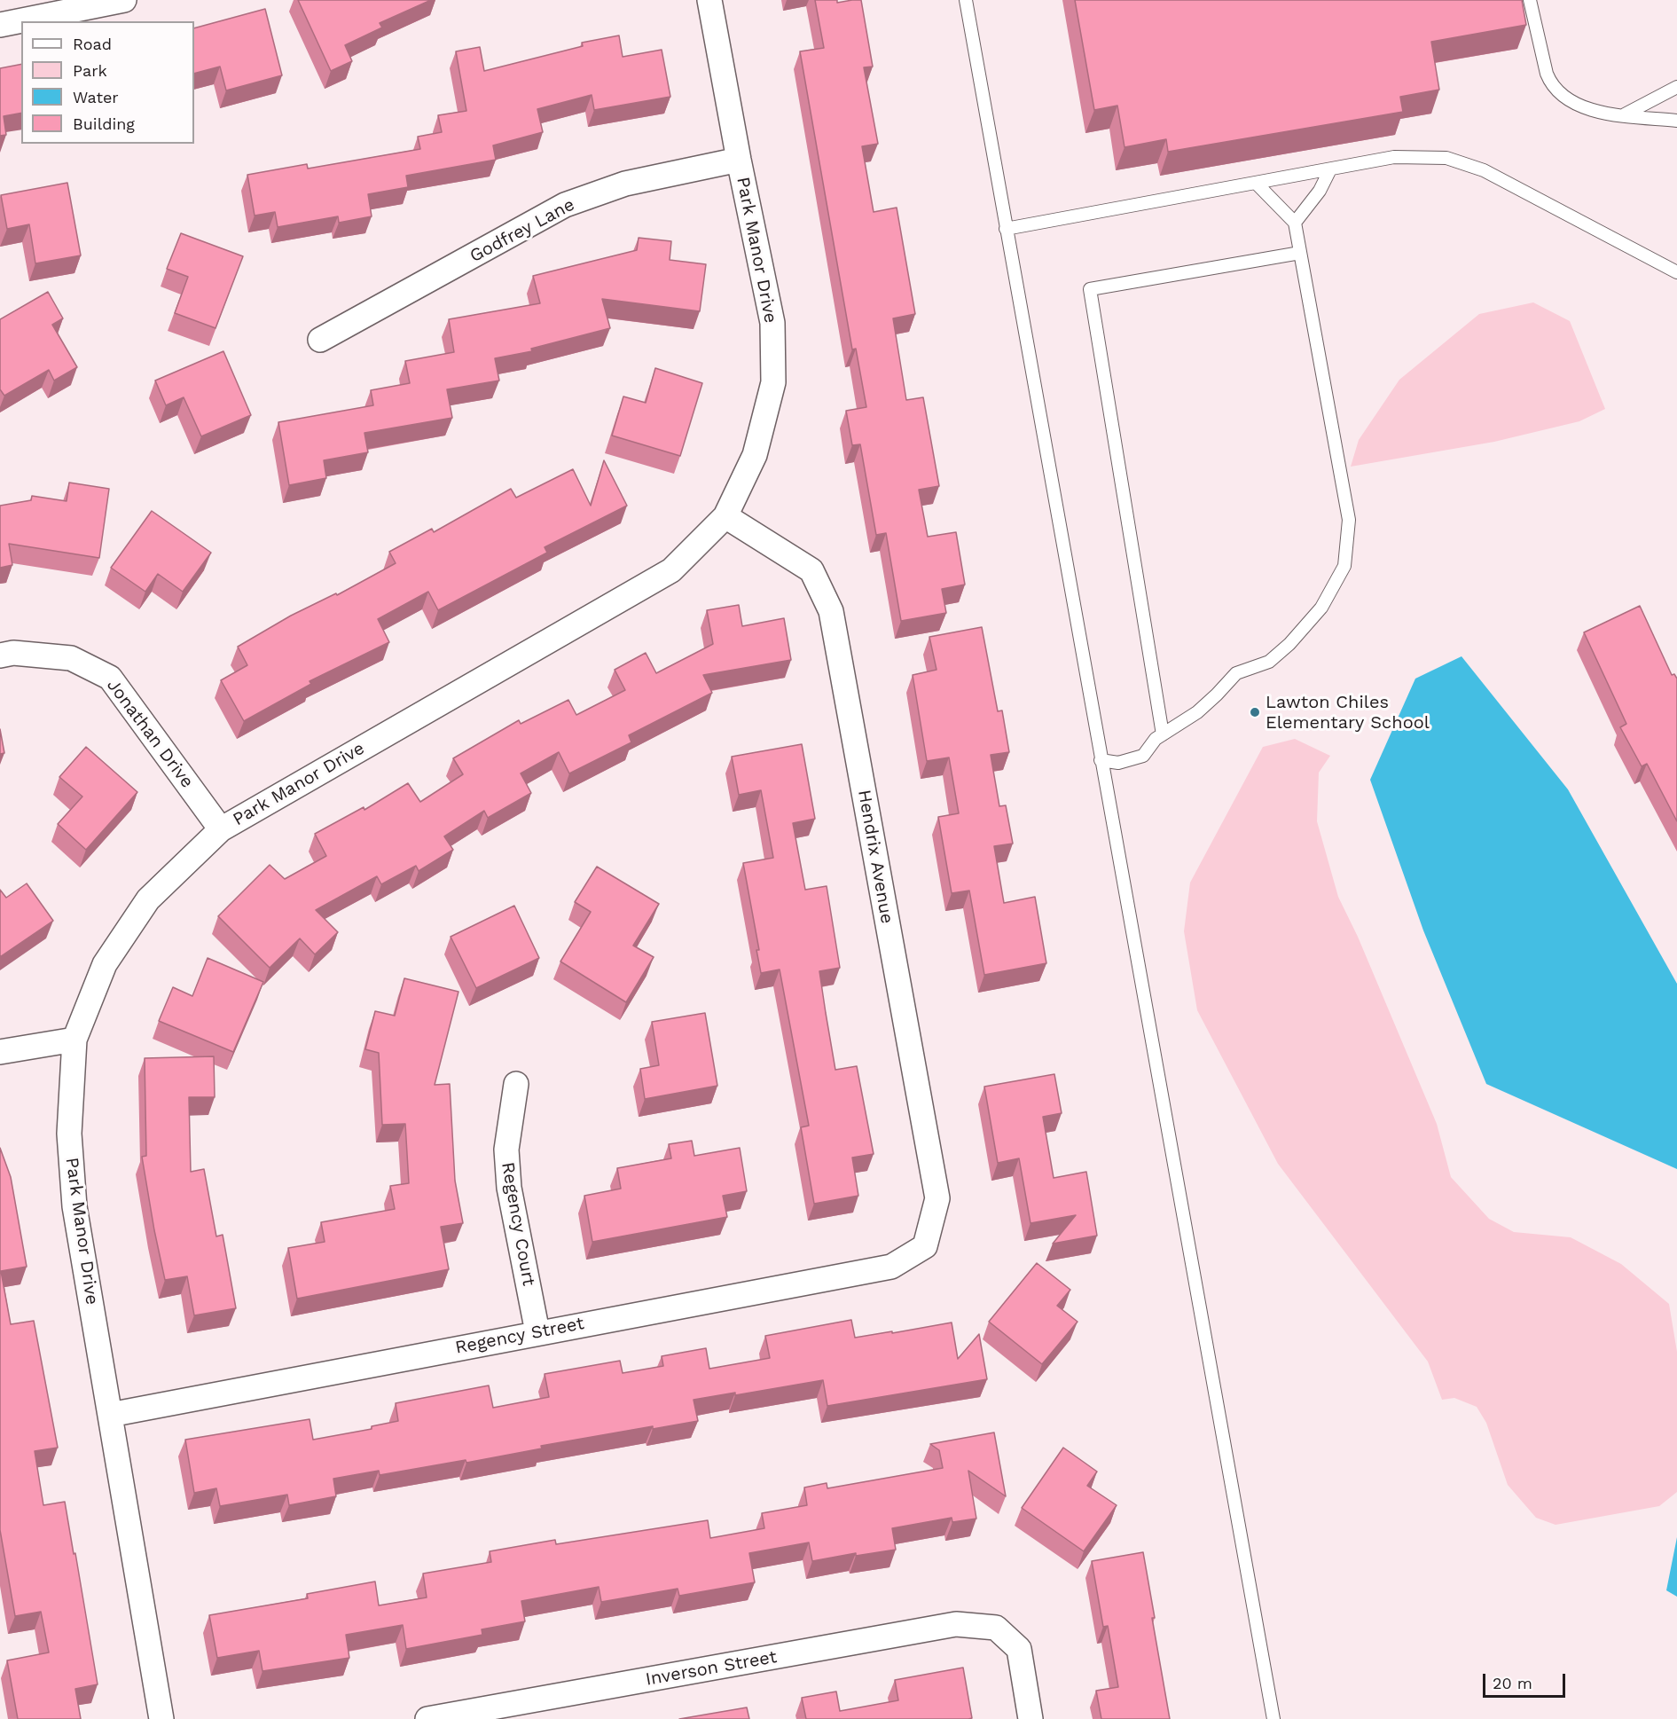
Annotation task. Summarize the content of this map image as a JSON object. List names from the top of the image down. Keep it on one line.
{"streets":{"street":["Godfrey Lane","Park Manor Drive","Jonathan Drive","Hendrix Avenue","Regency Court","Regency Street","Inverson Street"]},"crossings":[["Godfrey Lane","Park Manor Drive"],["Park Manor Drive","Jonathan Drive"],["Park Manor Drive","Hendrix Avenue"],["Park Manor Drive","Regency Street"],["Hendrix Avenue","Regency Street"],["Regency Court","Regency Street"]],"places":["Lawton Chiles Elementary School"],"legend":["Road","Park","Water","Building"],"scale_bar":"20 m"}
